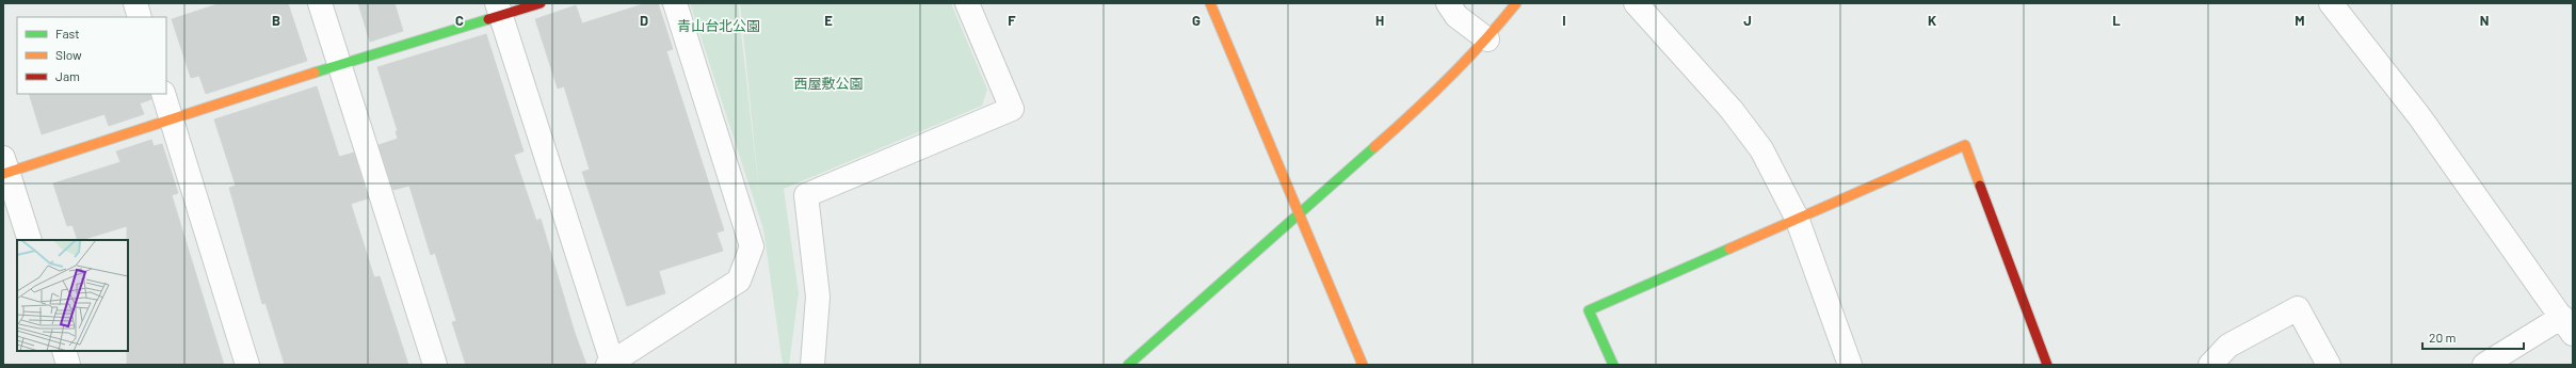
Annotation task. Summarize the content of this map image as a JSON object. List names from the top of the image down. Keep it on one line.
{"parks":["青山台北公園","西屋敷公園"],"legend":["Fast","Slow","Jam"],"scale_bar":"20 m","grid":{"columns":["B","C","D","E","F","G","H","I","J","K","L","M","N"]}}
